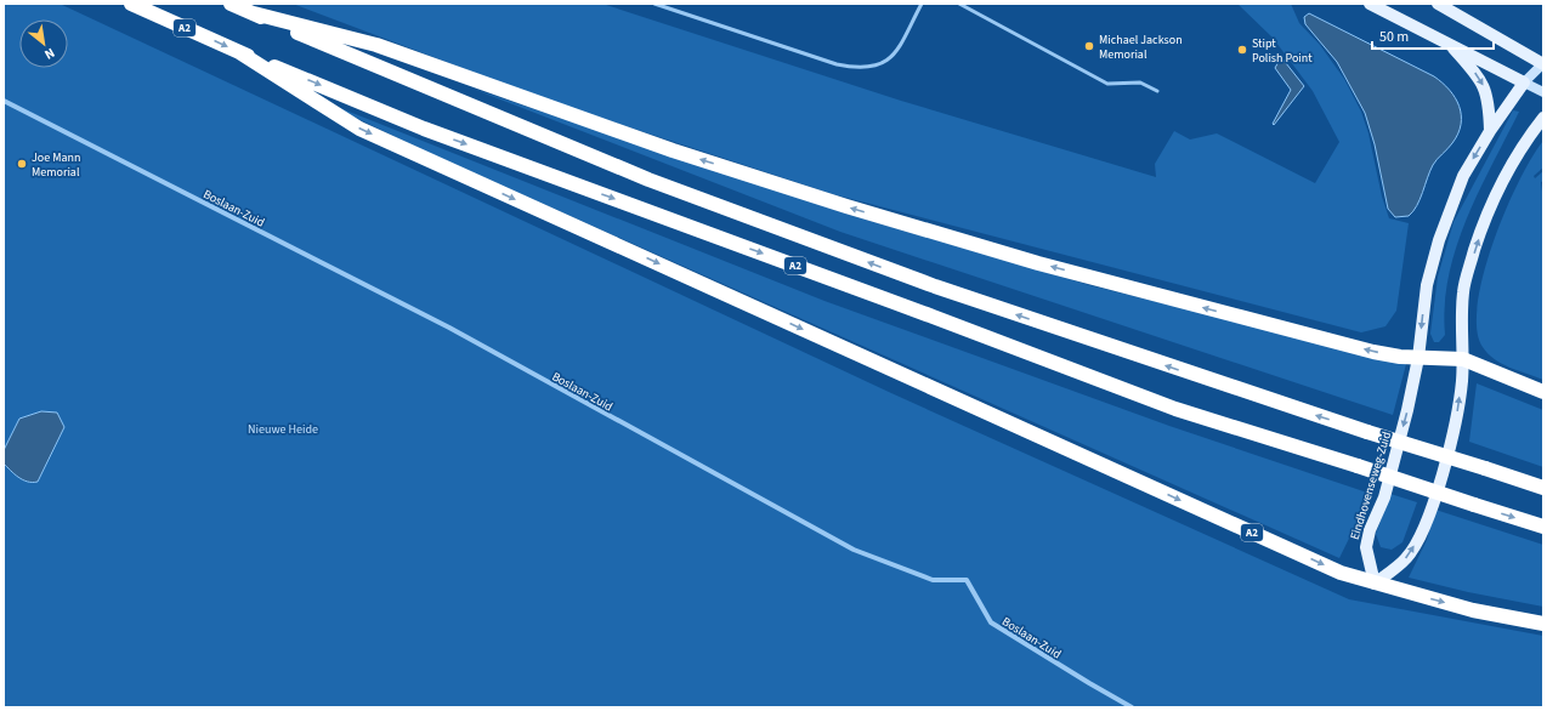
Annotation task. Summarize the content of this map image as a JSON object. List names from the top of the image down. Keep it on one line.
{"streets":{"highway":["A2"],"main road":["Eindhovenseweg-Zuid"],"street":["Boslaan-Zuid"]},"crossings":[["A2","Eindhovenseweg-Zuid"]],"parks":["Nieuwe Heide"],"places":["Michael Jackson Memorial","Stipt Polish Point","Joe Mann Memorial"],"scale_bar":"50 m","north":"bottom right"}
